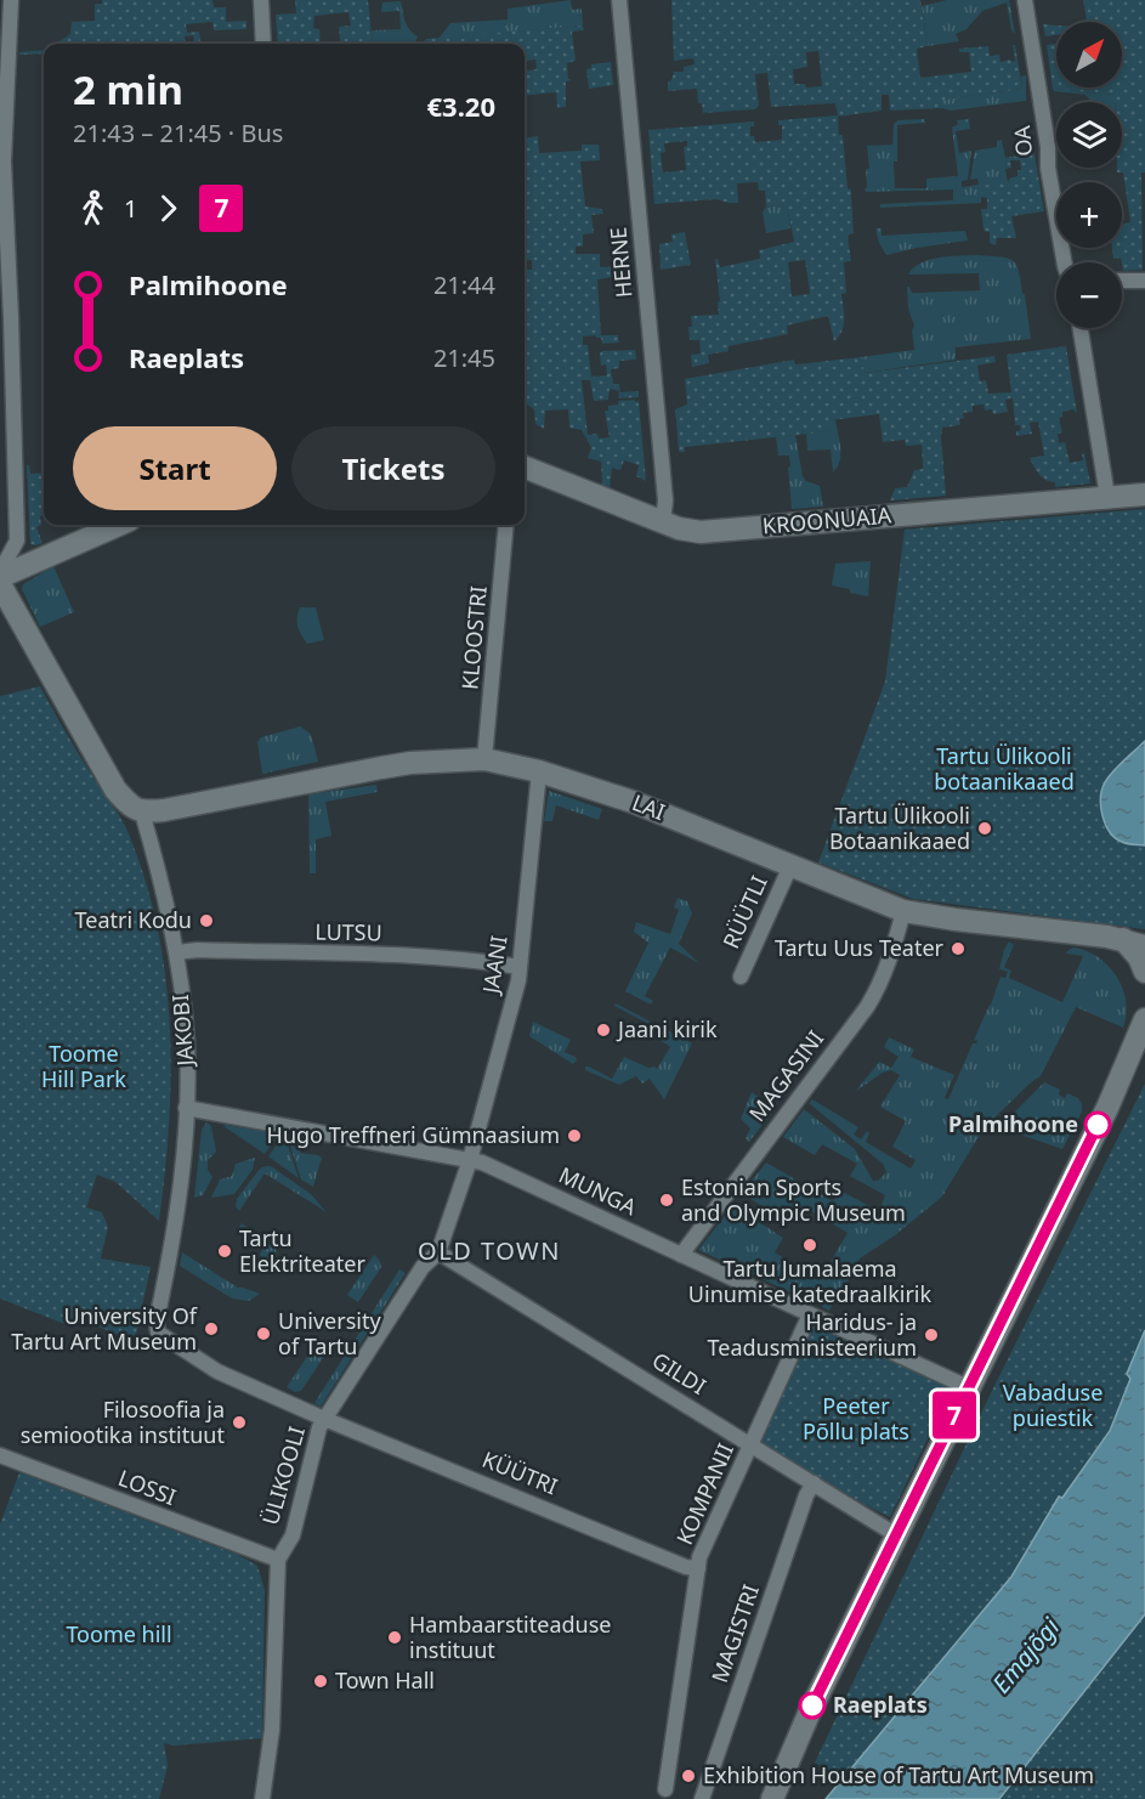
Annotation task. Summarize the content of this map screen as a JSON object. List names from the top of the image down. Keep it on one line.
{"streets":{"main road":["KROONUAIA","LAI"],"street":["OA","HERNE","KLOOSTRI","RÜÜTLI","LUTSU","JAANI","JAKOBI","MAGASINI","MUNGA","GILDI","KÜÜTRI","ÜLIKOOLI","LOSSI","KOMPANII","MAGISTRI"]},"crossings":[["HERNE","KROONUAIA"],["KLOOSTRI","LAI"],["LAI","RÜÜTLI"],["LAI","JAANI"],["LAI","JAKOBI"],["LAI","MAGASINI"],["LUTSU","JAANI"],["LUTSU","JAKOBI"],["JAANI","MUNGA"],["JAANI","ÜLIKOOLI"],["JAKOBI","MUNGA"],["JAKOBI","KÜÜTRI"],["JAKOBI","ÜLIKOOLI"],["MAGASINI","MUNGA"],["MUNGA","ÜLIKOOLI"],["MUNGA","KOMPANII"],["GILDI","ÜLIKOOLI"],["GILDI","KOMPANII"],["GILDI","MAGISTRI"],["KÜÜTRI","ÜLIKOOLI"],["KÜÜTRI","KOMPANII"],["ÜLIKOOLI","LOSSI"]],"districts":["OLD TOWN"],"water":["Emajõgi"],"parks":["Tartu Ülikooli botaanikaaed","Toome Hill Park","Vabaduse puiestik","Peeter Põllu plats","Toome hill"],"places":["Tartu Ülikooli Botaanikaaed","Teatri Kodu","Tartu Uus Teater","Jaani kirik","Palmihoone","Hugo Treffneri Gümnaasium","Estonian Sports and Olympic Museum","Tartu Jumalaema Uinumise katedraalkirik","Tartu Elektriteater","University Of Tartu Art Museum","University of Tartu","Haridus- ja Teadusministeerium","Filosoofia ja semiootika instituut","Hambaarstiteaduse instituut","Town Hall","Raeplats","Exhibition House of Tartu Art Museum"],"lines":["bus line 7"],"north":"top right","page":{"on_map":"7","map_buttons":["+","−"],"heading":["2 min","21:43 – 21:45 · Bus","€3.20"],"legs":["1","7"],"list":[{"name":"Palmihoone","value":"21:44"},{"name":"Raeplats","value":"21:45"}],"buttons":["Start","Tickets"]}}
